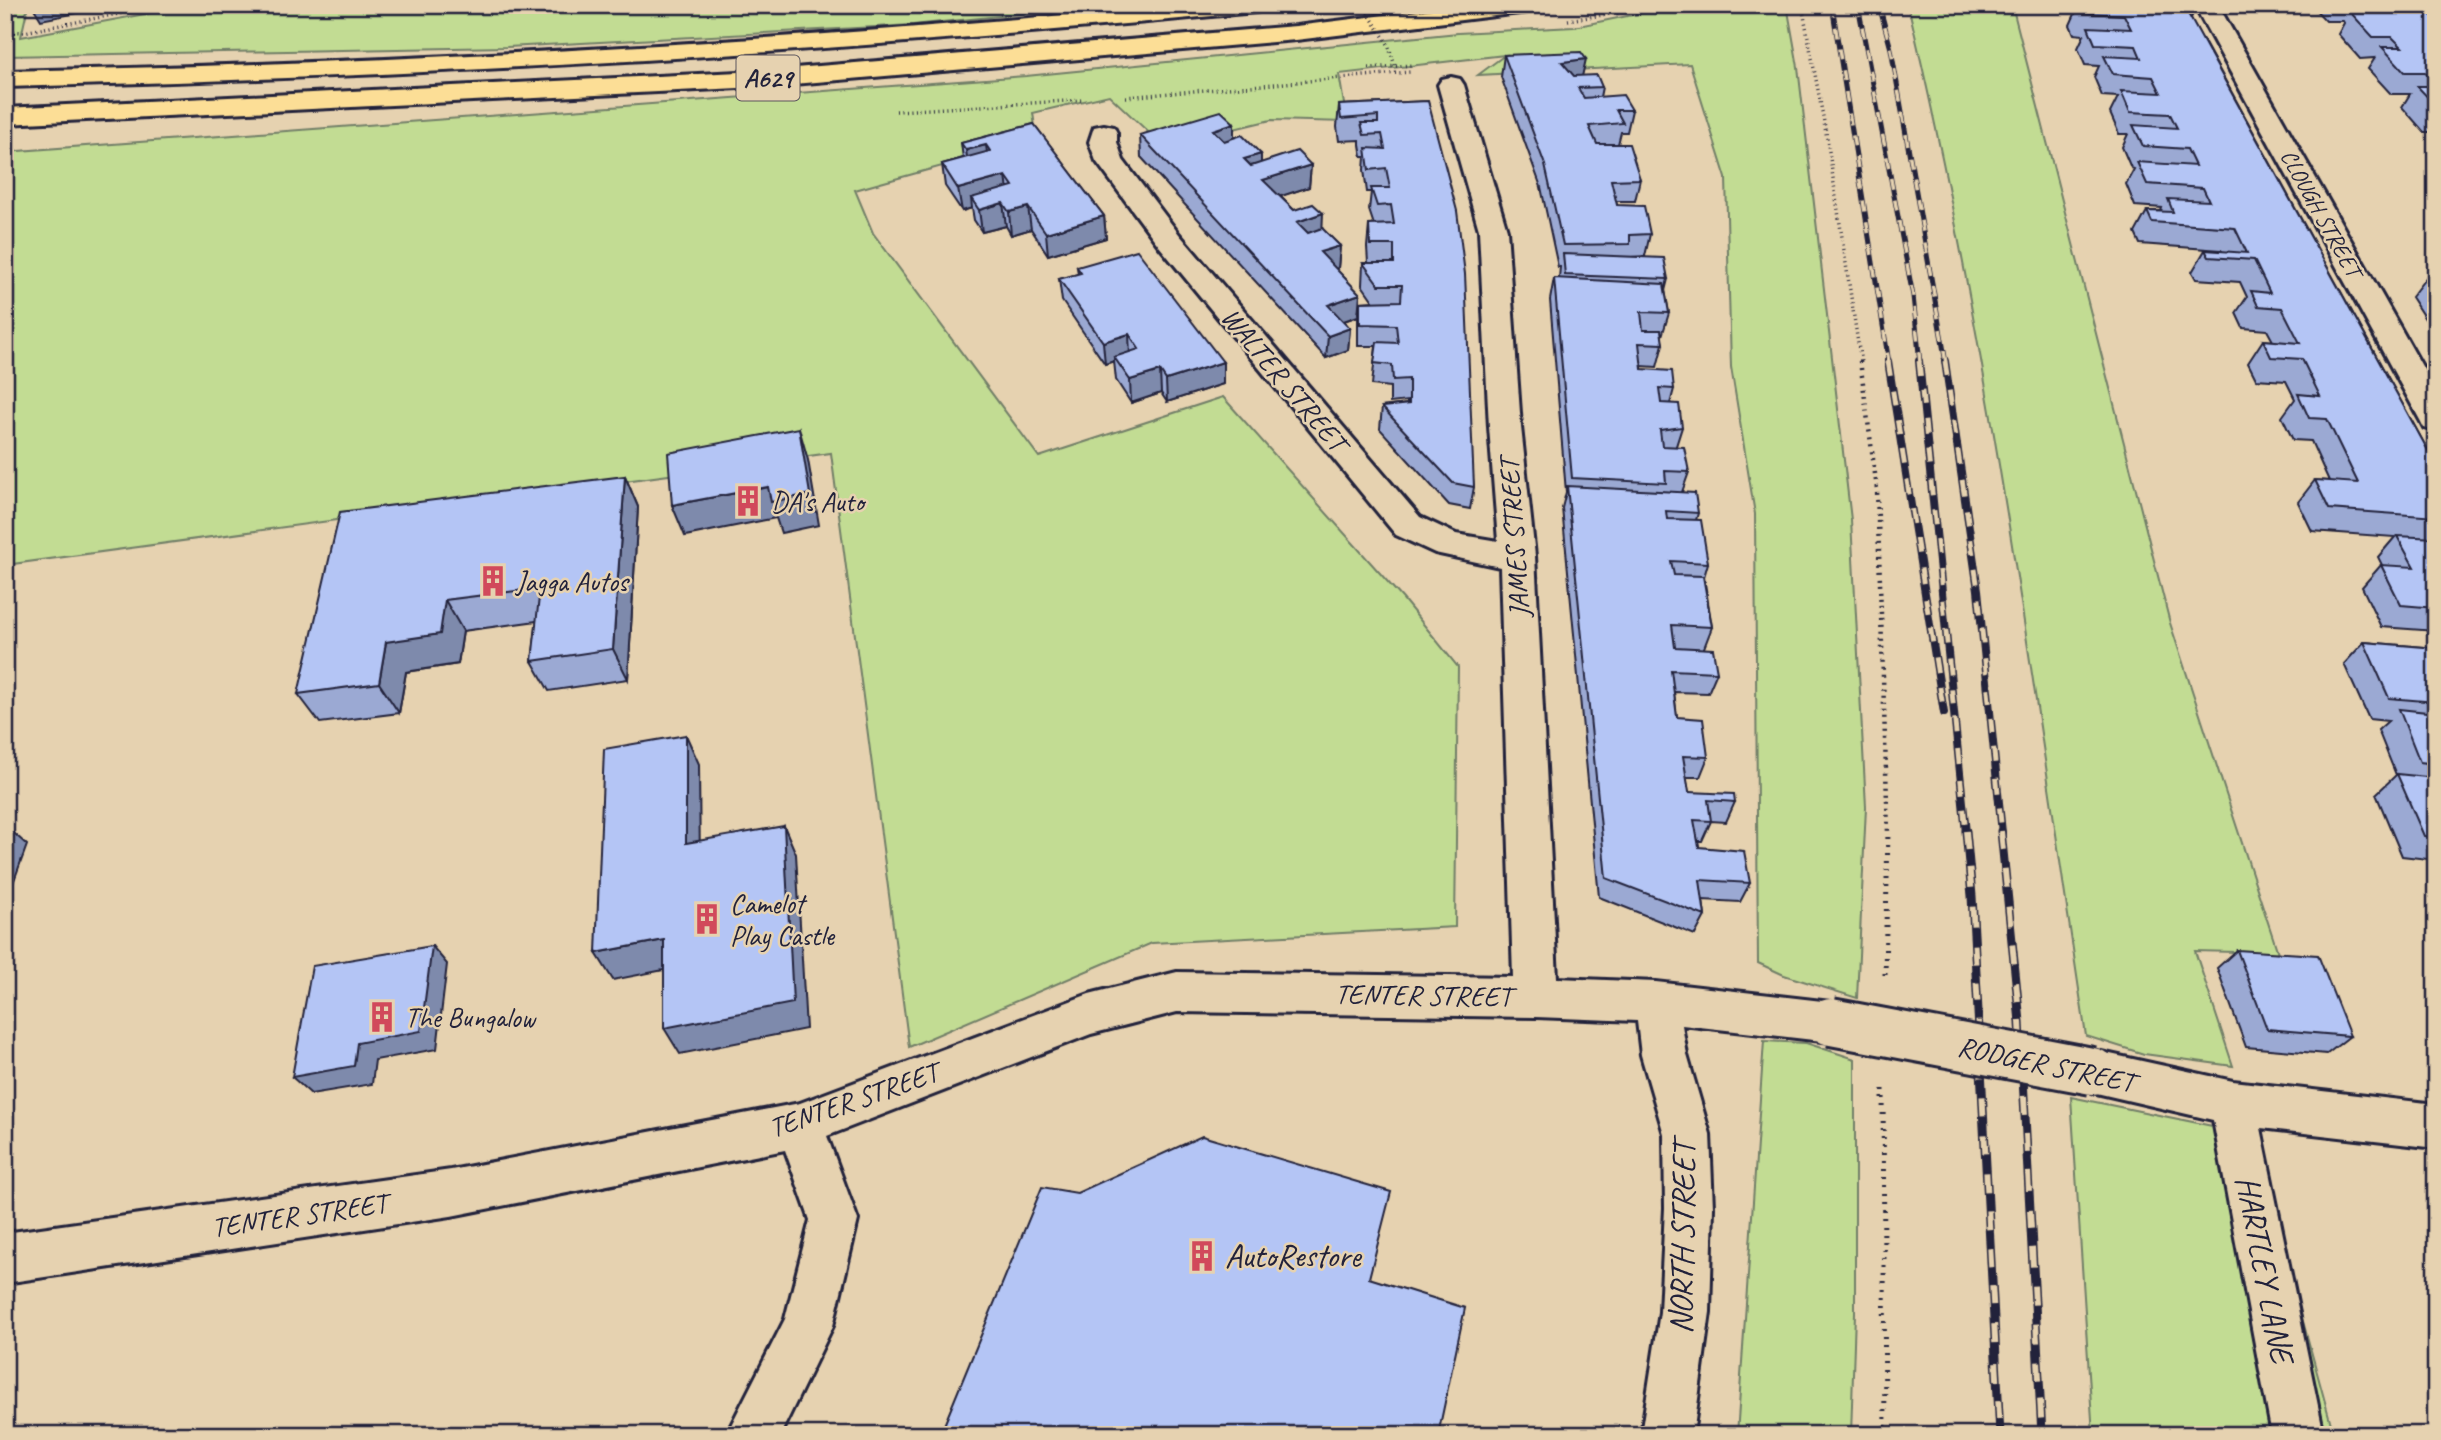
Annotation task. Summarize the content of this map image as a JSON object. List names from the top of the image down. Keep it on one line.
{"streets":{"main road":["A629"],"street":["CLOUGH STREET","WALTER STREET","JAMES STREET","TENTER STREET","RODGER STREET","NORTH STREET","HARTLEY LANE"]},"crossings":[["WALTER STREET","JAMES STREET"],["JAMES STREET","TENTER STREET"],["TENTER STREET","RODGER STREET"],["TENTER STREET","NORTH STREET"],["RODGER STREET","NORTH STREET"],["RODGER STREET","HARTLEY LANE"]],"places":{"building":["DA's Auto","Jagga Autos","Camelot Play Castle","The Bungalow","AutoRestore"]}}
